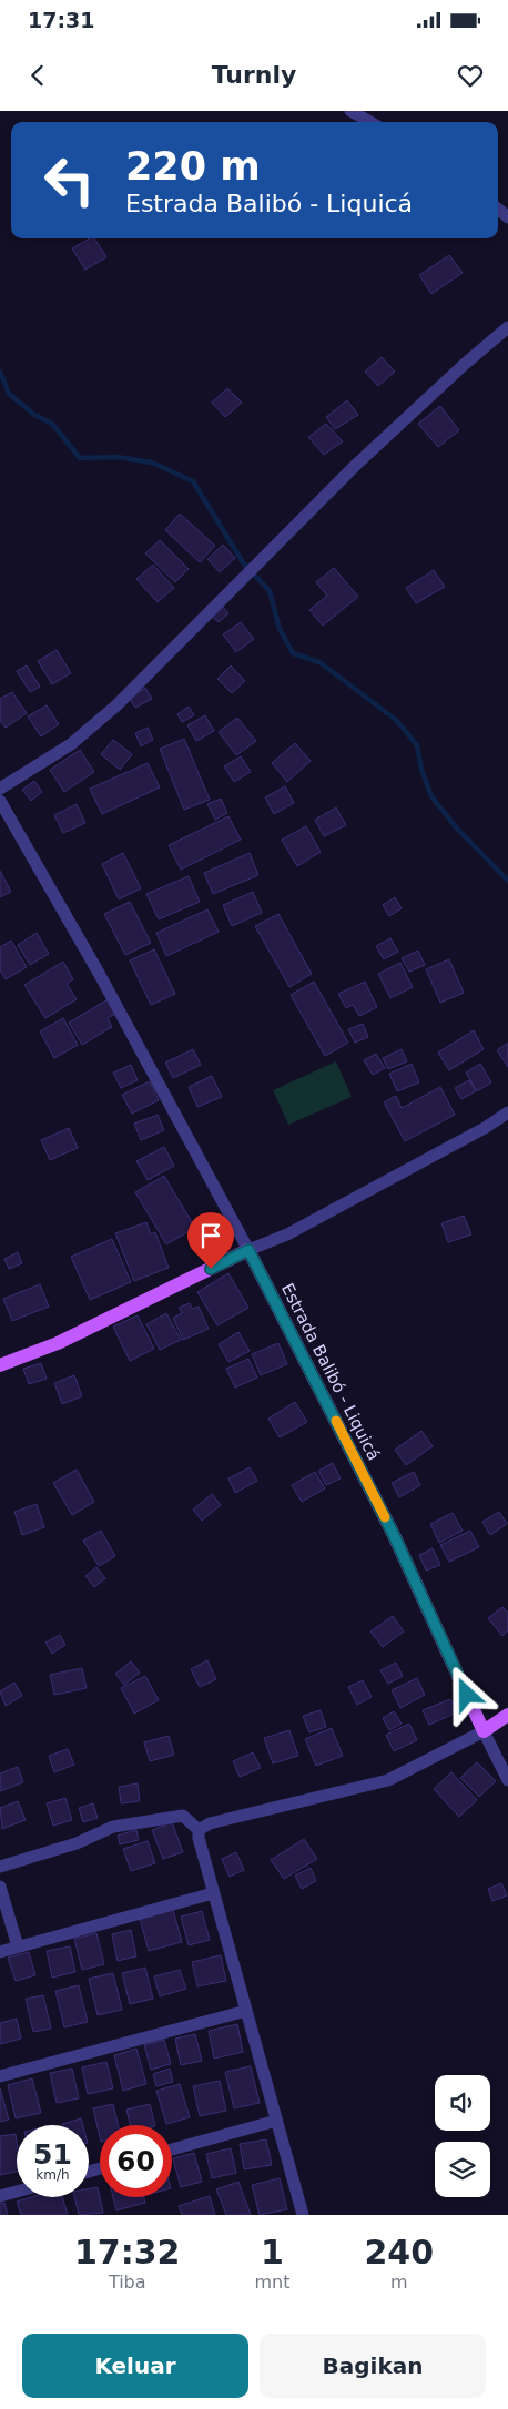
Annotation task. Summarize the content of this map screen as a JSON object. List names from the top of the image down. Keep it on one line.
{"streets":{"main road":["Estrada Balibó - Liquicá"]},"page":{"status":"17:31","header":"Turnly","turn":["220 m","Estrada Balibó - Liquicá"],"speed":"51 km/h","limit":"60","eta":["17:32","Tiba","1","mnt","240","m"],"buttons":["Keluar","Bagikan"]}}
